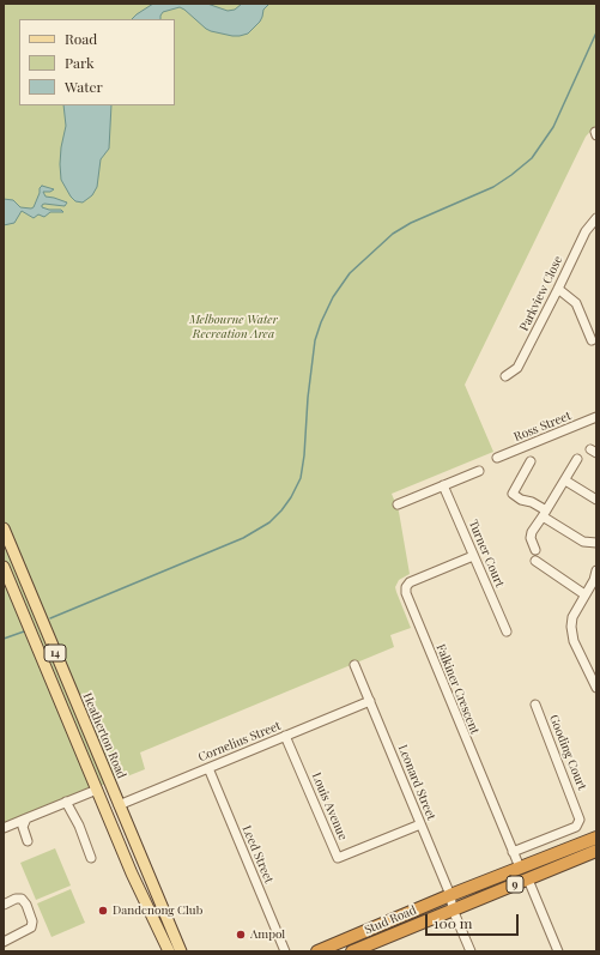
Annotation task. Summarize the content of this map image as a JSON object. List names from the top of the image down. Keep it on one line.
{"streets":{"highway":["9","Stud Road"],"main road":["14","Heatherton Road"],"street":["Parkview Close","Ross Street","Turner Court","Falkiner Crescent","Cornelius Street","Gooding Court","Leonard Street","Louis Avenue","Leed Street"]},"crossings":[["Turner Court","Falkiner Crescent"],["Falkiner Crescent","Gooding Court"],["Falkiner Crescent","Stud Road"],["Heatherton Road","Cornelius Street"],["Cornelius Street","Leonard Street"],["Cornelius Street","Louis Avenue"],["Cornelius Street","Leed Street"],["Leonard Street","Louis Avenue"],["Leonard Street","Stud Road"]],"parks":["Melbourne Water Recreation Area"],"places":["Dandenong Club","Ampol"],"legend":["Road","Park","Water"],"scale_bar":"100 m"}
